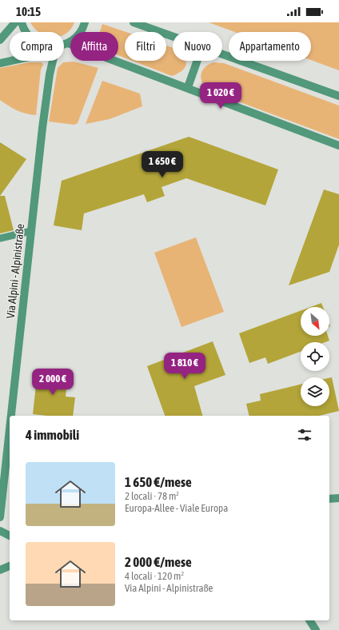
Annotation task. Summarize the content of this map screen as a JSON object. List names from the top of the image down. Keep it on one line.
{"streets":{"street":["Via Alpini - Alpinistraße"]},"north":"bottom right","page":{"status":"10:15","chip":["Compra","Affitta","Filtri","Nuovo","Appartamento"],"price":["1 020 €","1 650 €","1 810 €","2 000 €"],"heading":"4 immobili","list":[{"name":"1 650 €/mese","note":"2 locali · 78 m² · Europa-Allee - Viale Europa"},{"name":"2 000 €/mese","note":"4 locali · 120 m² · Via Alpini - Alpinistraße"}]}}
